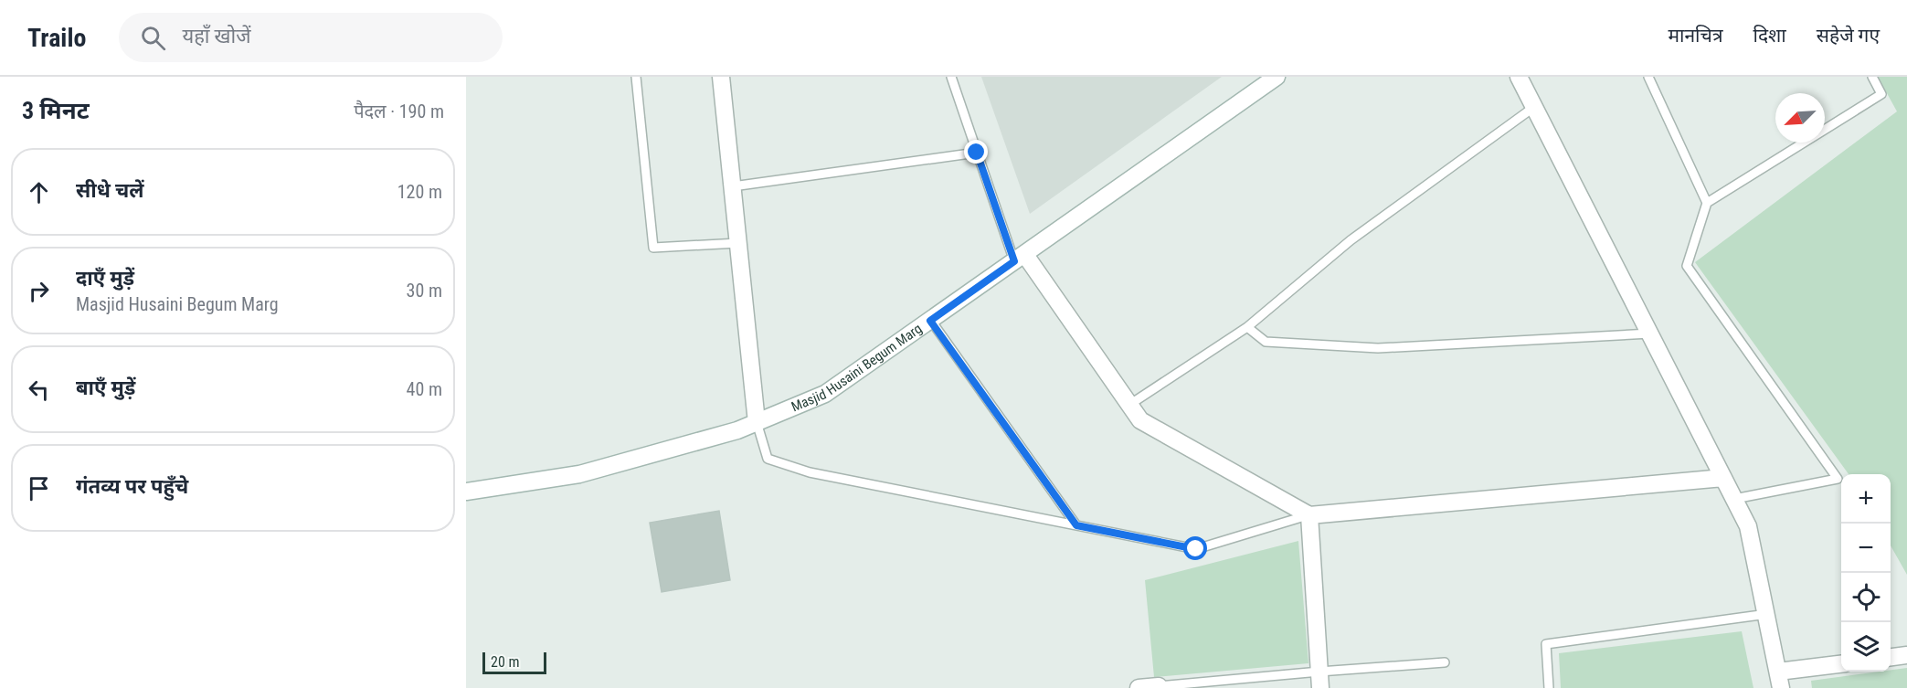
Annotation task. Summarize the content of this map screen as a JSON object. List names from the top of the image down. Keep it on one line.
{"streets":{"street":["Masjid Husaini Begum Marg"]},"scale_bar":"20 m","north":"bottom left","page":{"header":"Trailo","search":"यहाँ खोजें","nav":["मानचित्र","दिशा","सहेजे गए"],"heading":["3 मिनट","पैदल · 190 m"],"list":[["सीधे चलें","120 m"],["दाएँ मुड़ें","Masjid Husaini Begum Marg","30 m"],["बाएँ मुड़ें","40 m"],"गंतव्य पर पहुँचे"],"map_buttons":["+","−"],"scale":"20 m"}}
